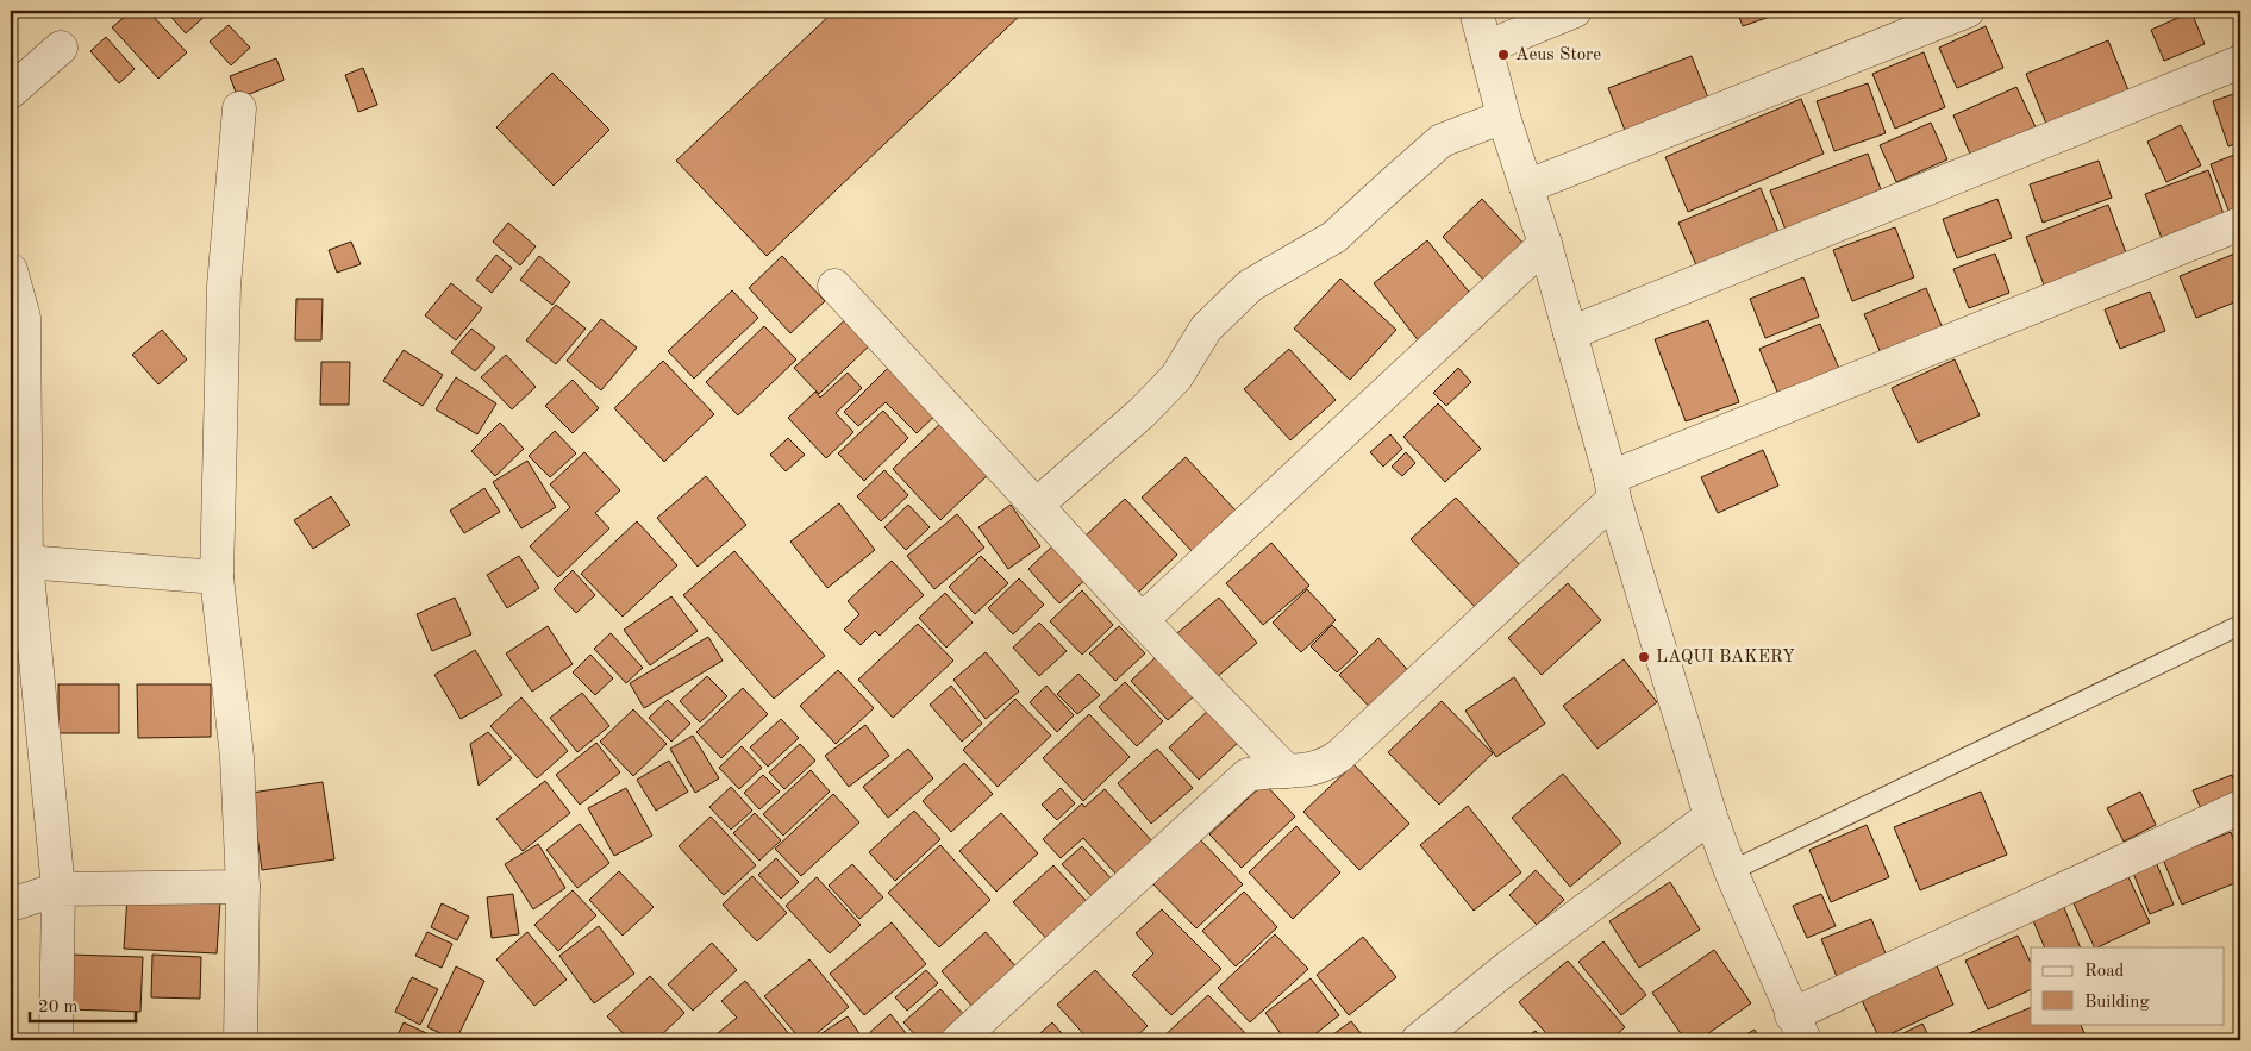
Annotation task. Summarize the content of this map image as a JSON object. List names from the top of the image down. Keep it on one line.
{"places":["Aeus Store","LAQUI BAKERY"],"legend":["Road","Building"],"scale_bar":"20 m"}
